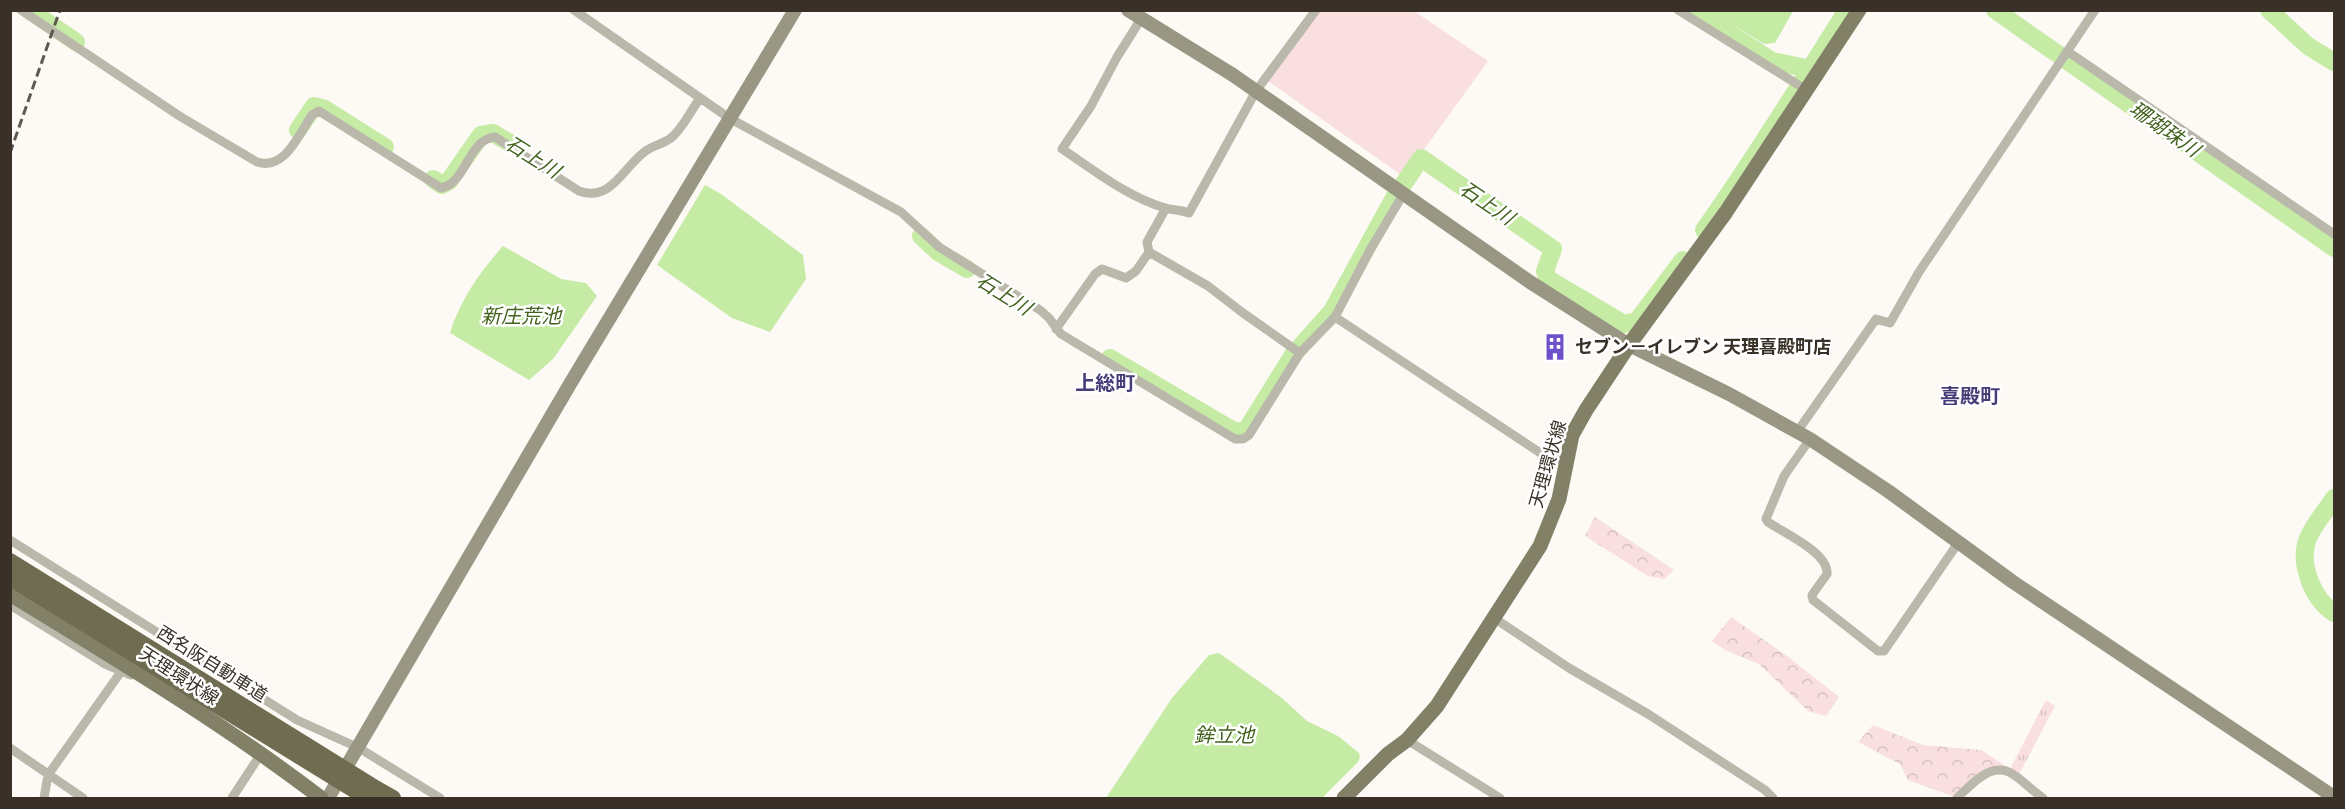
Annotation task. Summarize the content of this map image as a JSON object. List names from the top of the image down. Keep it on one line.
{"streets":{"highway":["西名阪自動車道"],"main road":["天理環状線"]},"districts":["上総町","喜殿町"],"water":["珊瑚珠川","石上川","新庄荒池","鉾立池"],"places":{"building":["セブン－イレブン 天理喜殿町店"]}}
